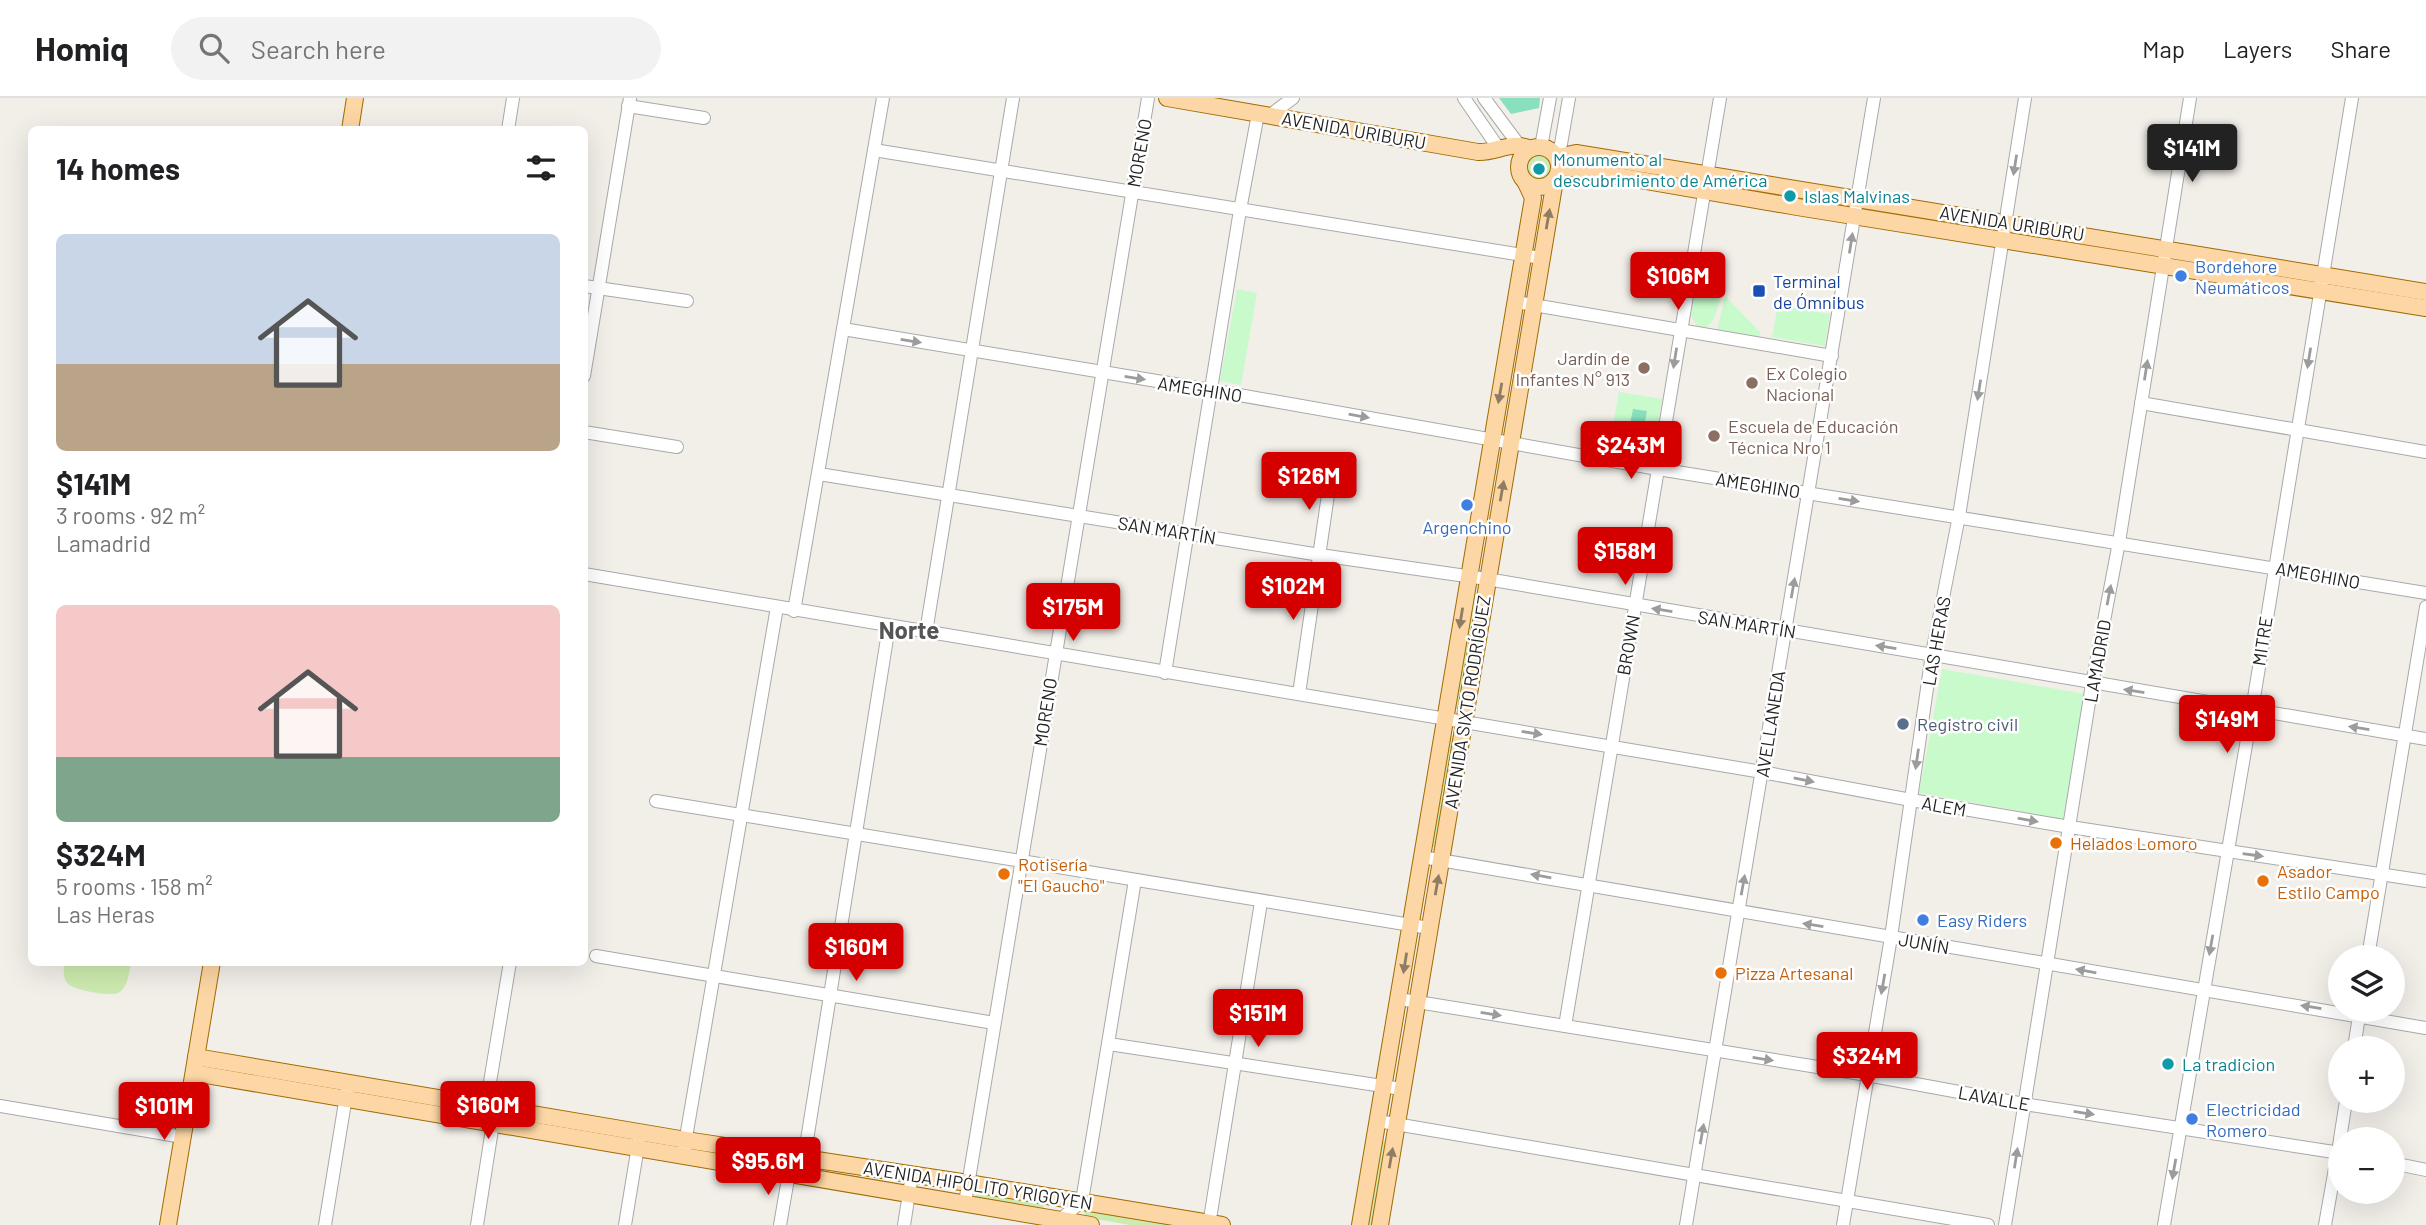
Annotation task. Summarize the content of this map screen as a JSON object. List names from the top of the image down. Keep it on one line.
{"streets":{"main road":["AVENIDA URIBURU","AVENIDA SIXTO RODRÍGUEZ","AVENIDA HIPÓLITO YRIGOYEN"],"street":["MORENO","AMEGHINO","SAN MARTÍN","LAS HERAS","MITRE","BROWN","LAMADRID","AVELLANEDA","ALEM","JUNÍN","LAVALLE"]},"crossings":[["AVENIDA URIBURU","LAS HERAS"],["AVENIDA URIBURU","MITRE"],["AVENIDA URIBURU","BROWN"],["AVENIDA URIBURU","LAMADRID"],["AVENIDA URIBURU","AVENIDA SIXTO RODRÍGUEZ"],["AVENIDA URIBURU","AVELLANEDA"],["MORENO","AMEGHINO"],["MORENO","SAN MARTÍN"],["MORENO","ALEM"],["MORENO","AVENIDA HIPÓLITO YRIGOYEN"],["AMEGHINO","LAS HERAS"],["AMEGHINO","MITRE"],["AMEGHINO","BROWN"],["AMEGHINO","LAMADRID"],["AMEGHINO","AVENIDA SIXTO RODRÍGUEZ"],["AMEGHINO","AVELLANEDA"],["SAN MARTÍN","LAS HERAS"],["SAN MARTÍN","MITRE"],["SAN MARTÍN","BROWN"],["SAN MARTÍN","LAMADRID"],["SAN MARTÍN","AVENIDA SIXTO RODRÍGUEZ"],["SAN MARTÍN","AVELLANEDA"],["LAS HERAS","ALEM"],["LAS HERAS","JUNÍN"],["LAS HERAS","LAVALLE"],["MITRE","ALEM"],["MITRE","JUNÍN"],["MITRE","LAVALLE"],["BROWN","ALEM"],["BROWN","JUNÍN"],["BROWN","LAVALLE"],["LAMADRID","ALEM"],["LAMADRID","JUNÍN"],["LAMADRID","LAVALLE"],["AVENIDA SIXTO RODRÍGUEZ","ALEM"],["AVENIDA SIXTO RODRÍGUEZ","JUNÍN"],["AVENIDA SIXTO RODRÍGUEZ","LAVALLE"],["AVELLANEDA","ALEM"],["AVELLANEDA","JUNÍN"],["AVELLANEDA","LAVALLE"]],"one_way":["AMEGHINO","SAN MARTÍN","LAS HERAS","LAMADRID","AVELLANEDA","JUNÍN","LAVALLE"],"districts":["Norte"],"places":{"other":["Monumento al descubrimiento de América","Islas Malvinas","Bordehore Neumáticos","Jardín de Infantes N° 913","Ex Colegio Nacional","Escuela de Educación Técnica Nro 1","Argenchino","Registro civil","Helados Lomoro","Rotisería \"El Gaucho\"","Asador Estilo Campo","Easy Riders","Pizza Artesanal","La tradicion","Electricidad Romero"],"transit":["Terminal de Ómnibus"]},"page":{"header":"Homiq","search":"Search here","nav":["Map","Layers","Share"],"price":["$141M","$106M","$243M","$126M","$158M","$102M","$175M","$149M","$160M","$151M","$324M","$160M","$101M","$95.6M"],"heading":"14 homes","list":[{"name":"$141M","note":"3 rooms · 92 m² · Lamadrid"},{"name":"$324M","note":"5 rooms · 158 m² · Las Heras"}],"map_buttons":["+","−"]}}
